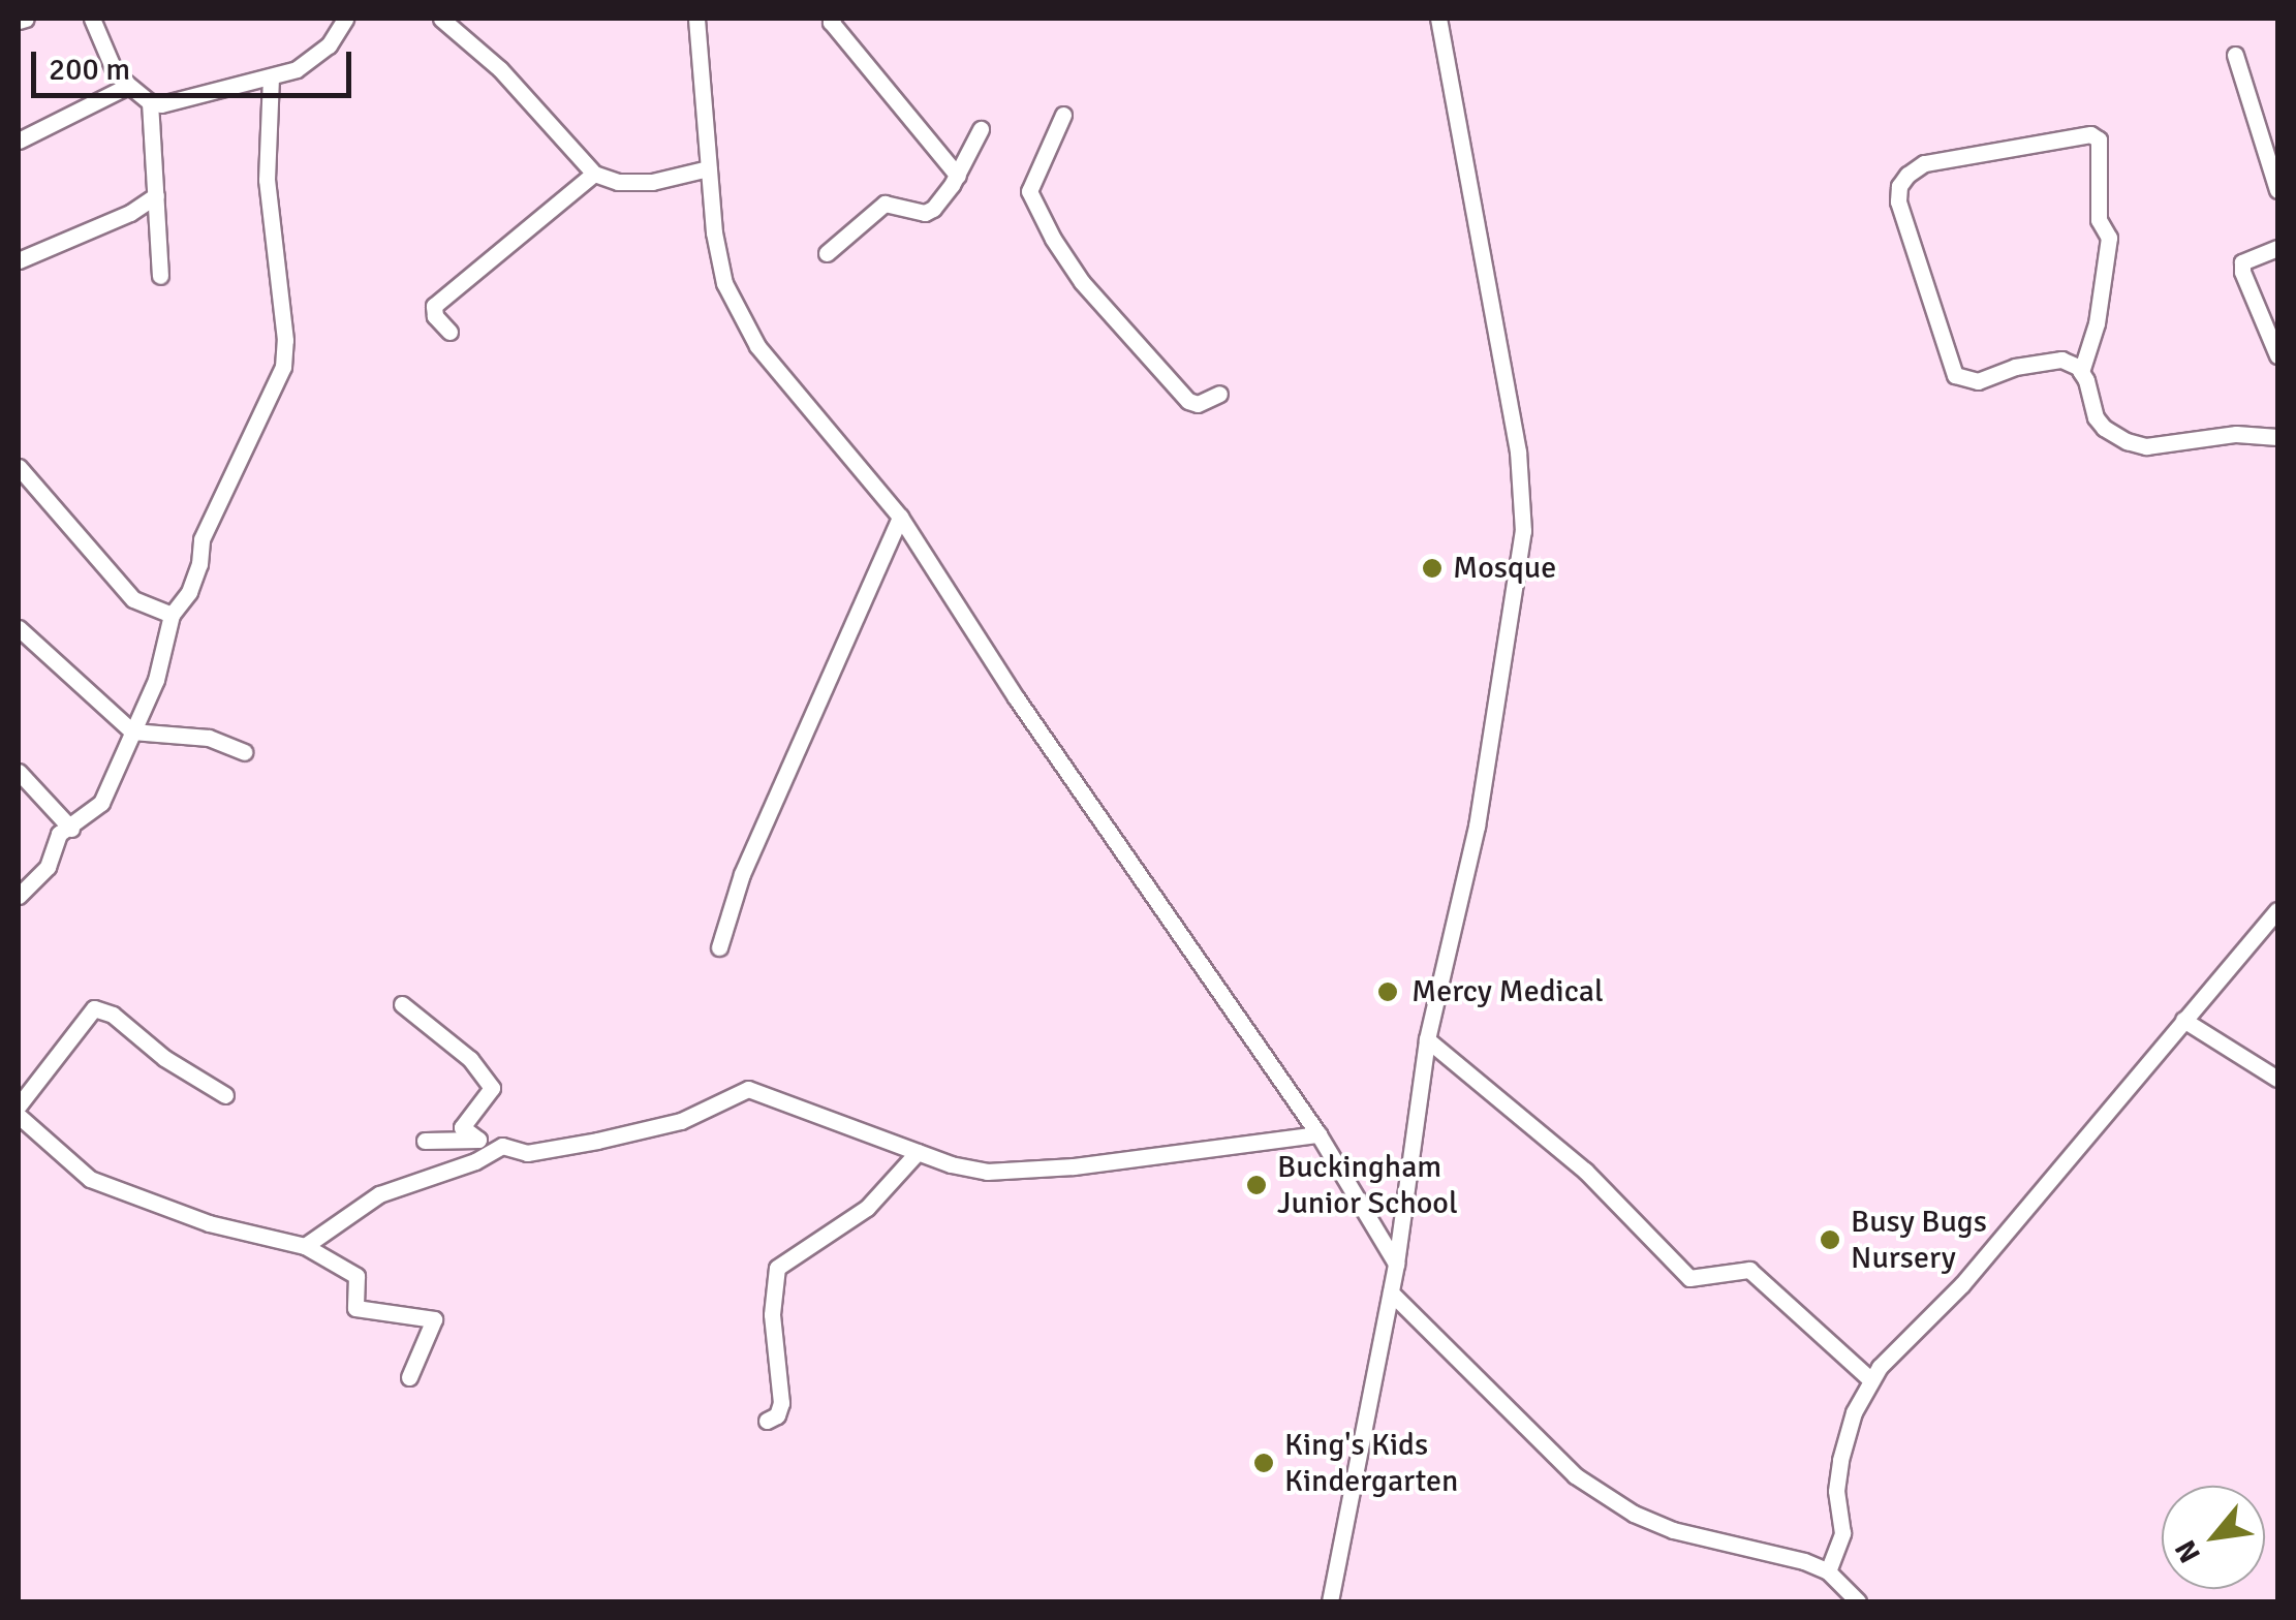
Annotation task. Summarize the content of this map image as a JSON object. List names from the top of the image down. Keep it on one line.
{"places":["Mosque","Mercy Medical","Buckingham Junior School","Busy Bugs Nursery","King's Kids Kindergarten"],"scale_bar":"200 m","north":"bottom left"}
